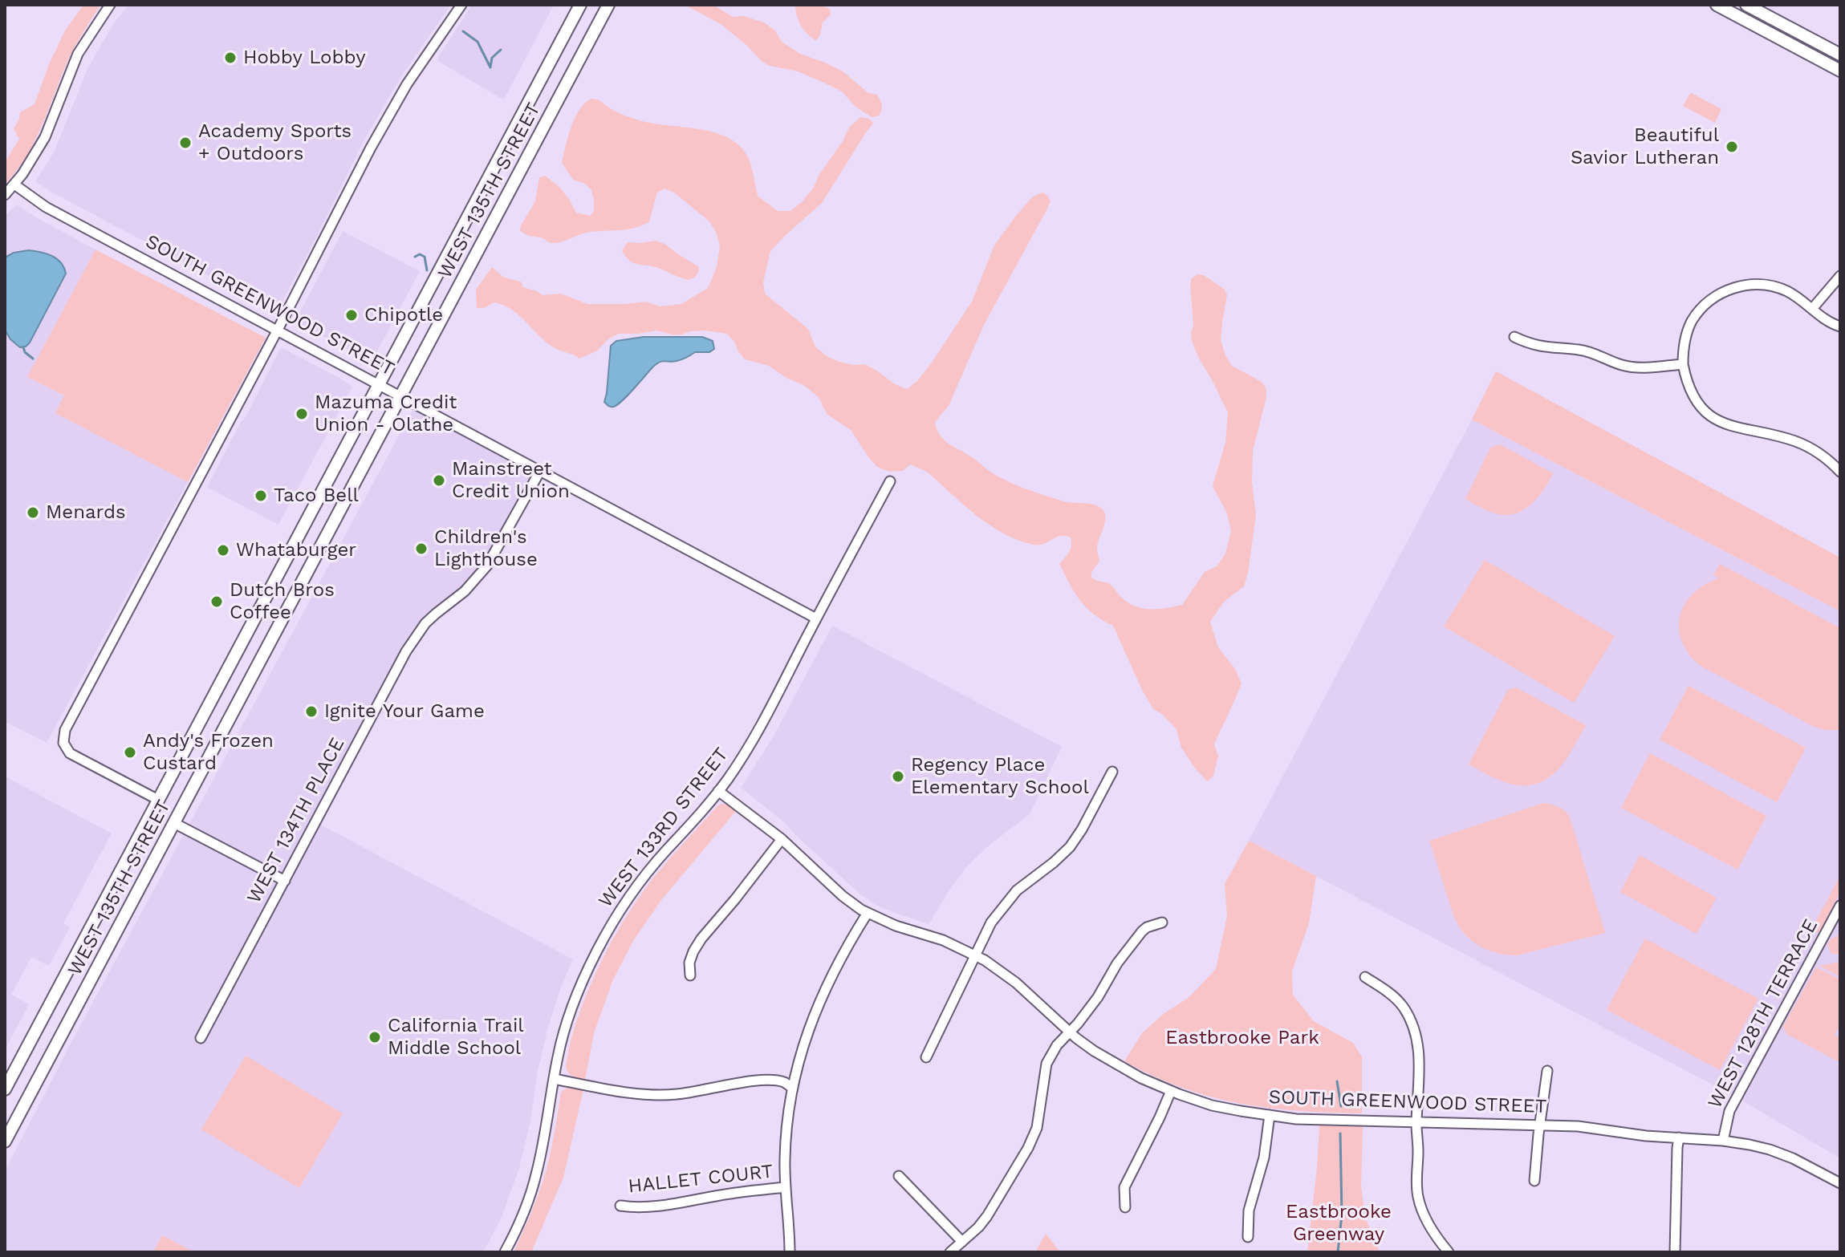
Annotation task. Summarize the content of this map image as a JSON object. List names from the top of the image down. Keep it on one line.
{"streets":{"main road":["WEST 135TH STREET"],"street":["SOUTH GREENWOOD STREET","WEST 134TH PLACE","WEST 133RD STREET","WEST 128TH TERRACE","HALLET COURT"]},"crossings":[["WEST 135TH STREET","SOUTH GREENWOOD STREET"],["SOUTH GREENWOOD STREET","WEST 134TH PLACE"],["SOUTH GREENWOOD STREET","WEST 133RD STREET"],["SOUTH GREENWOOD STREET","WEST 128TH TERRACE"]],"parks":["Eastbrooke Park","Eastbrooke Greenway"],"places":["Hobby Lobby","Academy Sports + Outdoors","Beautiful Savior Lutheran","Chipotle","Mazuma Credit Union - Olathe","Mainstreet Credit Union","Taco Bell","Menards","Children's Lighthouse","Whataburger","Dutch Bros Coffee","Ignite Your Game","Andy's Frozen Custard","Regency Place Elementary School","California Trail Middle School"]}
